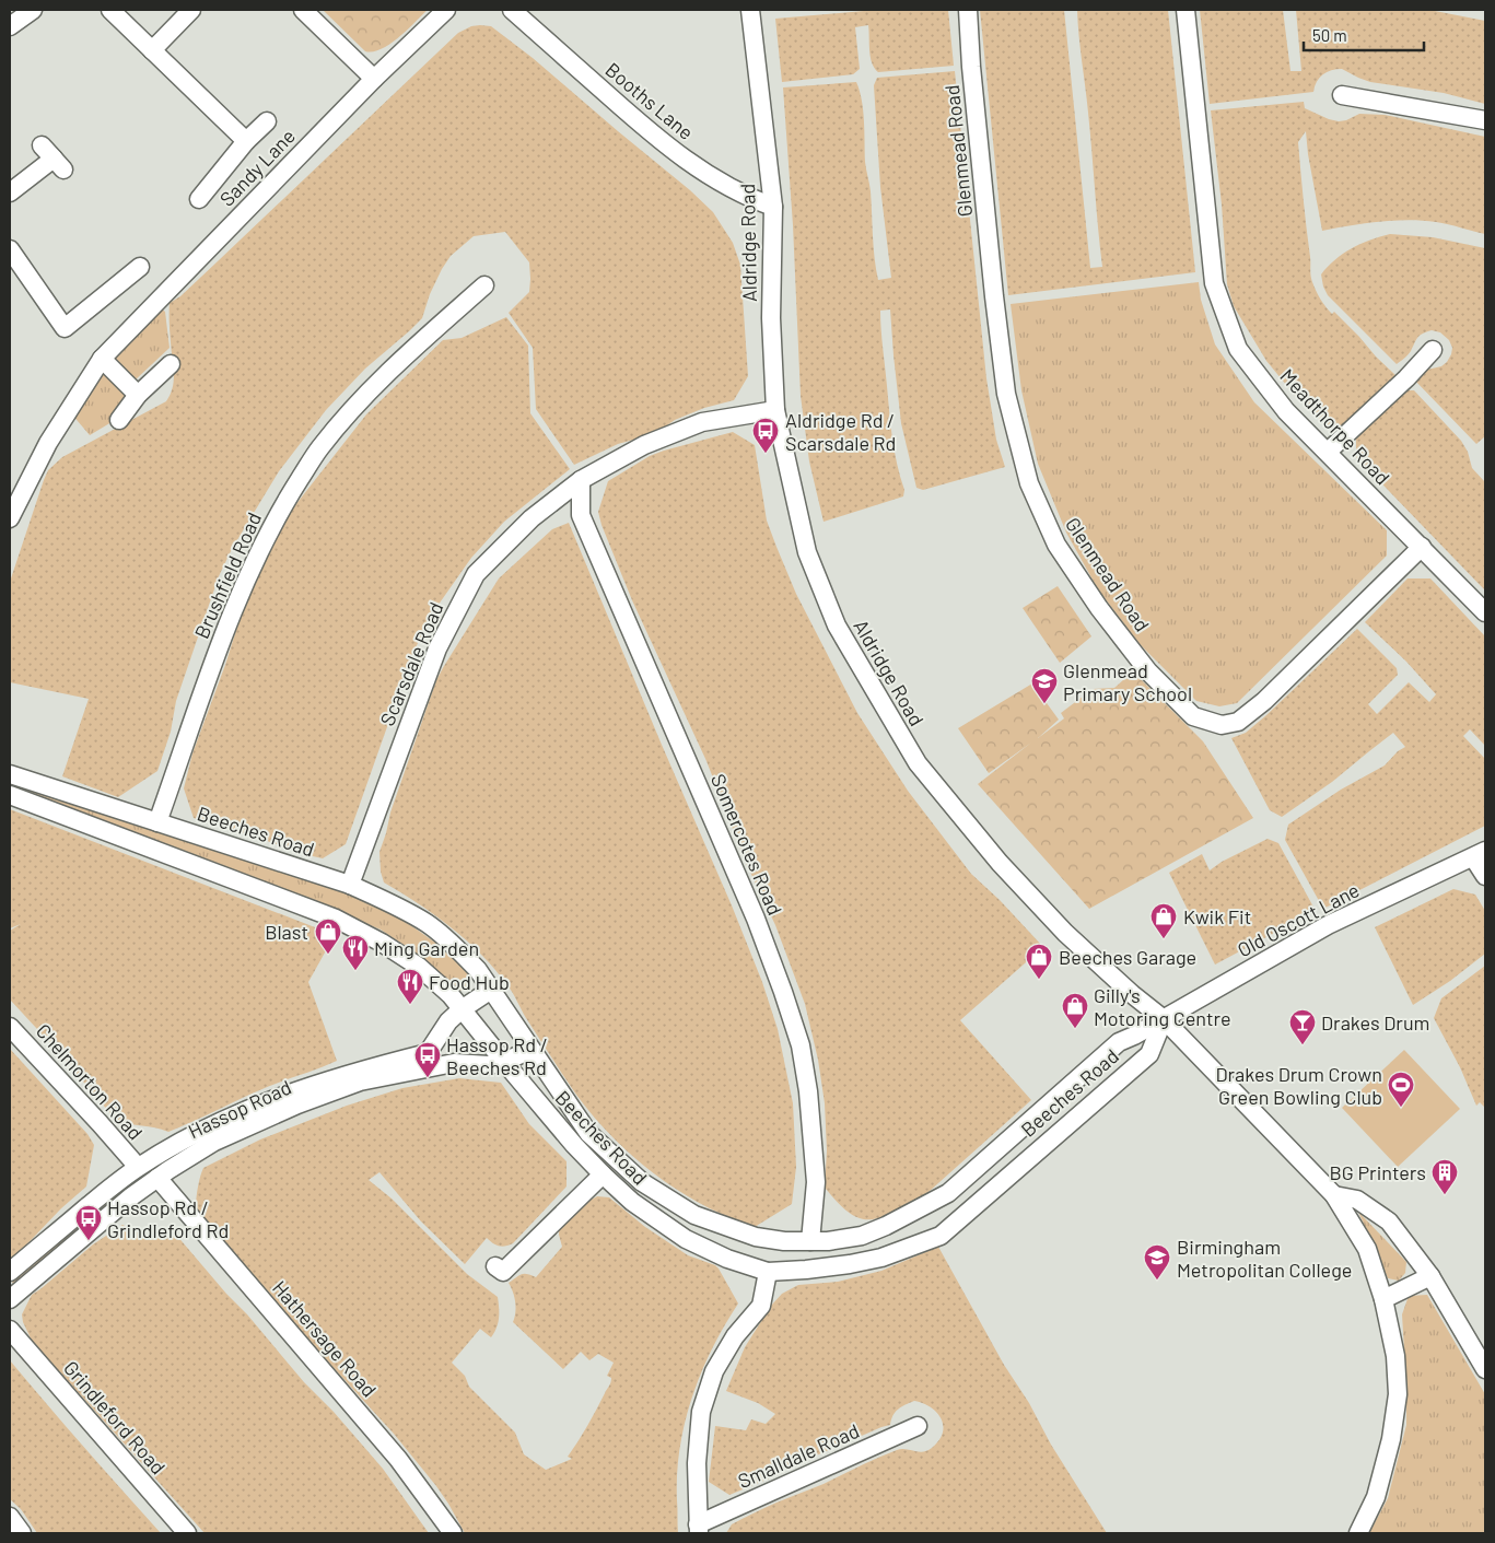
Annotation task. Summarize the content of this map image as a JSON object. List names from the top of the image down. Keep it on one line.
{"streets":{"street":["Booths Lane","Glenmead Road","Sandy Lane","Aldridge Road","Meadthorpe Road","Brushfield Road","Scarsdale Road","Beeches Road","Somercotes Road","Old Oscott Lane","Chelmorton Road","Hassop Road","Hathersage Road","Grindleford Road","Smalldale Road"]},"crossings":[["Booths Lane","Aldridge Road"],["Glenmead Road","Meadthorpe Road"],["Aldridge Road","Scarsdale Road"],["Aldridge Road","Beeches Road"],["Aldridge Road","Old Oscott Lane"],["Brushfield Road","Beeches Road"],["Scarsdale Road","Beeches Road"],["Scarsdale Road","Somercotes Road"],["Beeches Road","Somercotes Road"],["Beeches Road","Old Oscott Lane"],["Beeches Road","Hassop Road"],["Chelmorton Road","Hassop Road"],["Hassop Road","Hathersage Road"]],"places":{"bus stop":["Aldridge Rd / Scarsdale Rd","Hassop Rd / Beeches Rd","Hassop Rd / Grindleford Rd"],"school or university":["Glenmead Primary School","Birmingham Metropolitan College"],"shop":["Kwik Fit","Blast","Beeches Garage","Gilly's Motoring Centre"],"restaurant":["Ming Garden","Food Hub"],"bar":["Drakes Drum"],"sports":["Drakes Drum Crown Green Bowling Club"],"building":["BG Printers"]},"scale_bar":"50 m"}
